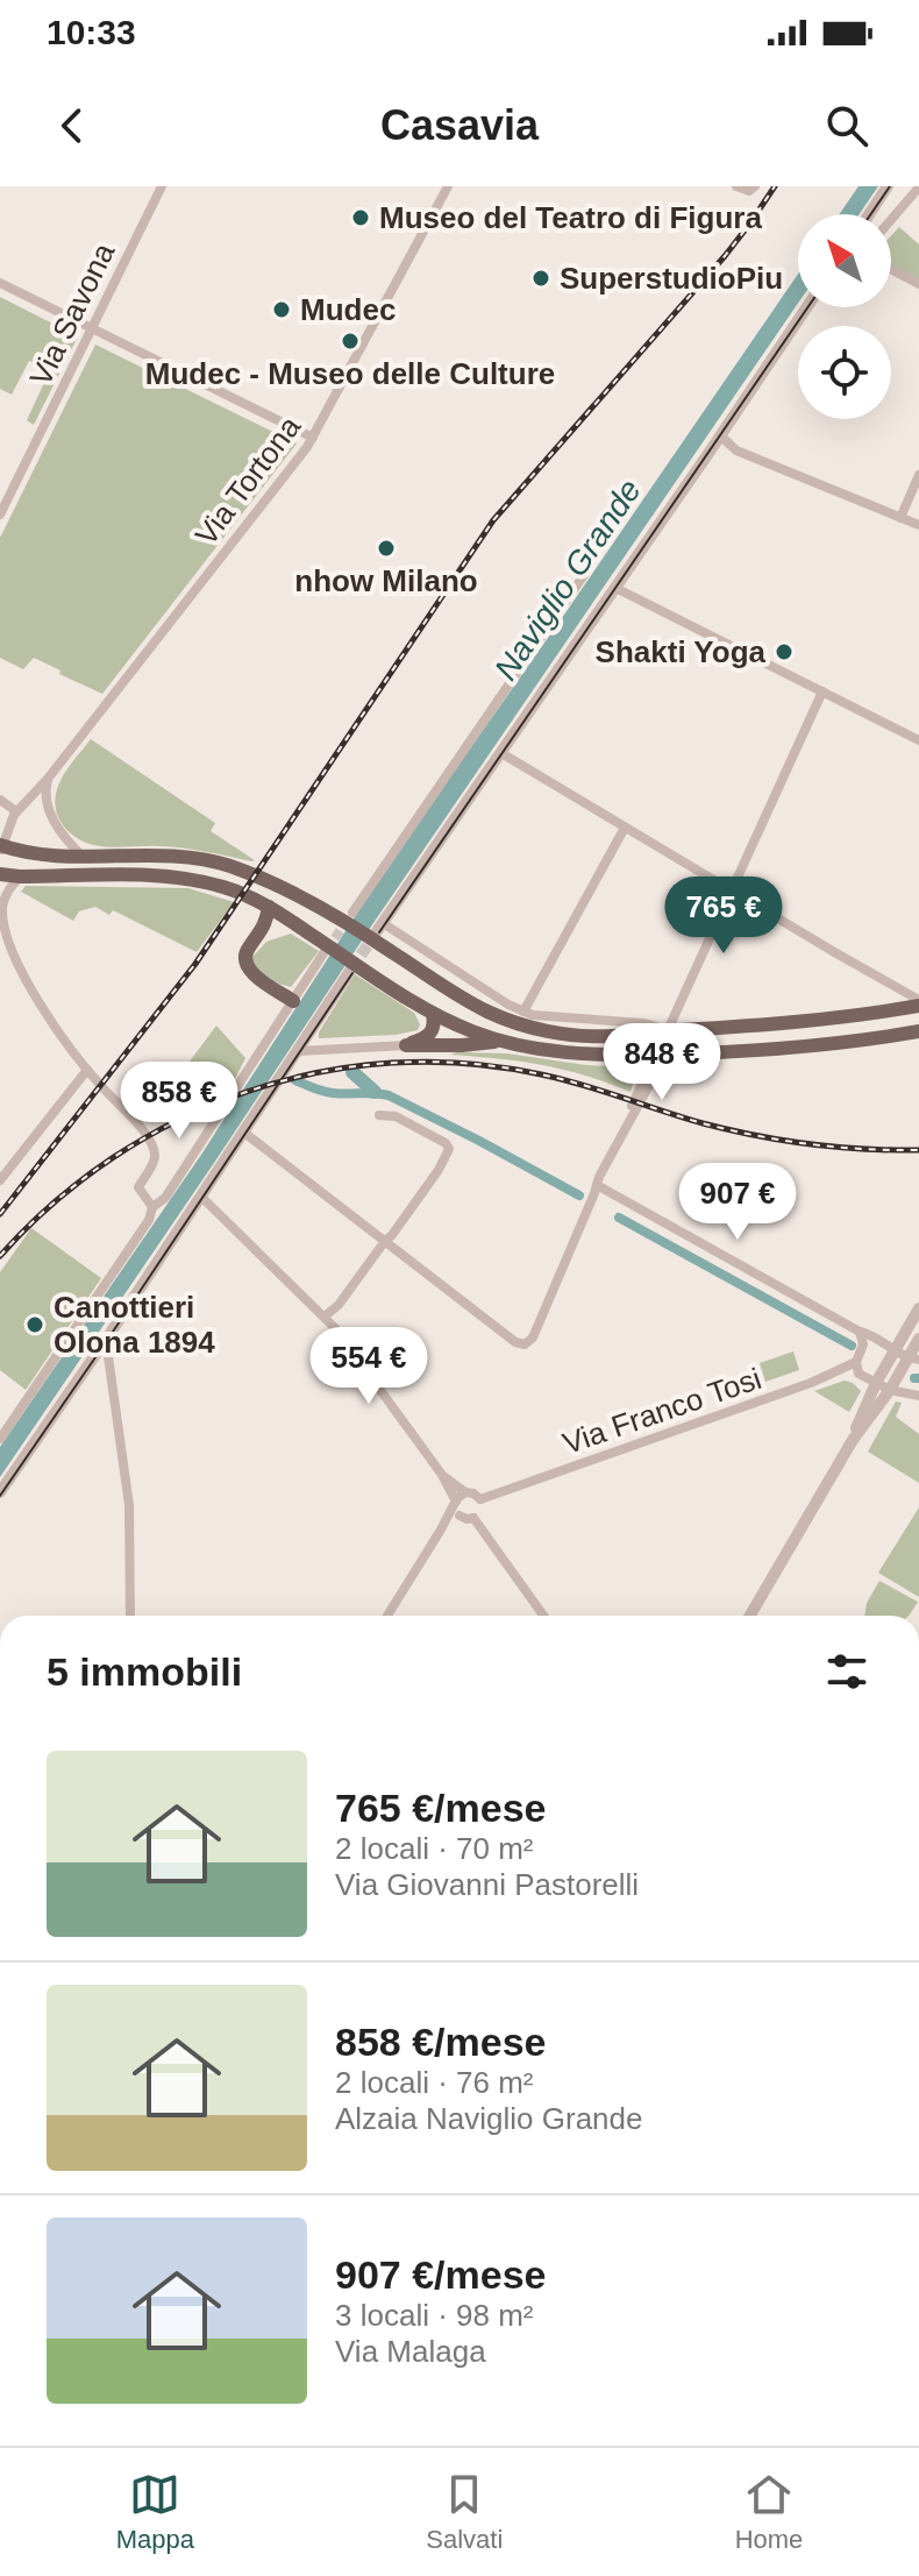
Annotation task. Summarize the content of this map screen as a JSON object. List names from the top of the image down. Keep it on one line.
{"streets":{"street":["Via Savona","Via Tortona","Via Franco Tosi"]},"water":["Naviglio Grande"],"places":["Museo del Teatro di Figura","SuperstudioPiu","Mudec","Mudec - Museo delle Culture","nhow Milano","Shakti Yoga","Canottieri Olona 1894"],"north":"top left","page":{"status":"10:33","header":"Casavia","price":["765 €","848 €","858 €","907 €","554 €"],"heading":"5 immobili","list":[{"name":"765 €/mese","note":"2 locali · 70 m² · Via Giovanni Pastorelli"},{"name":"858 €/mese","note":"2 locali · 76 m² · Alzaia Naviglio Grande"},{"name":"907 €/mese","note":"3 locali · 98 m² · Via Malaga"}],"tabs":["Mappa","Salvati","Home"]}}
